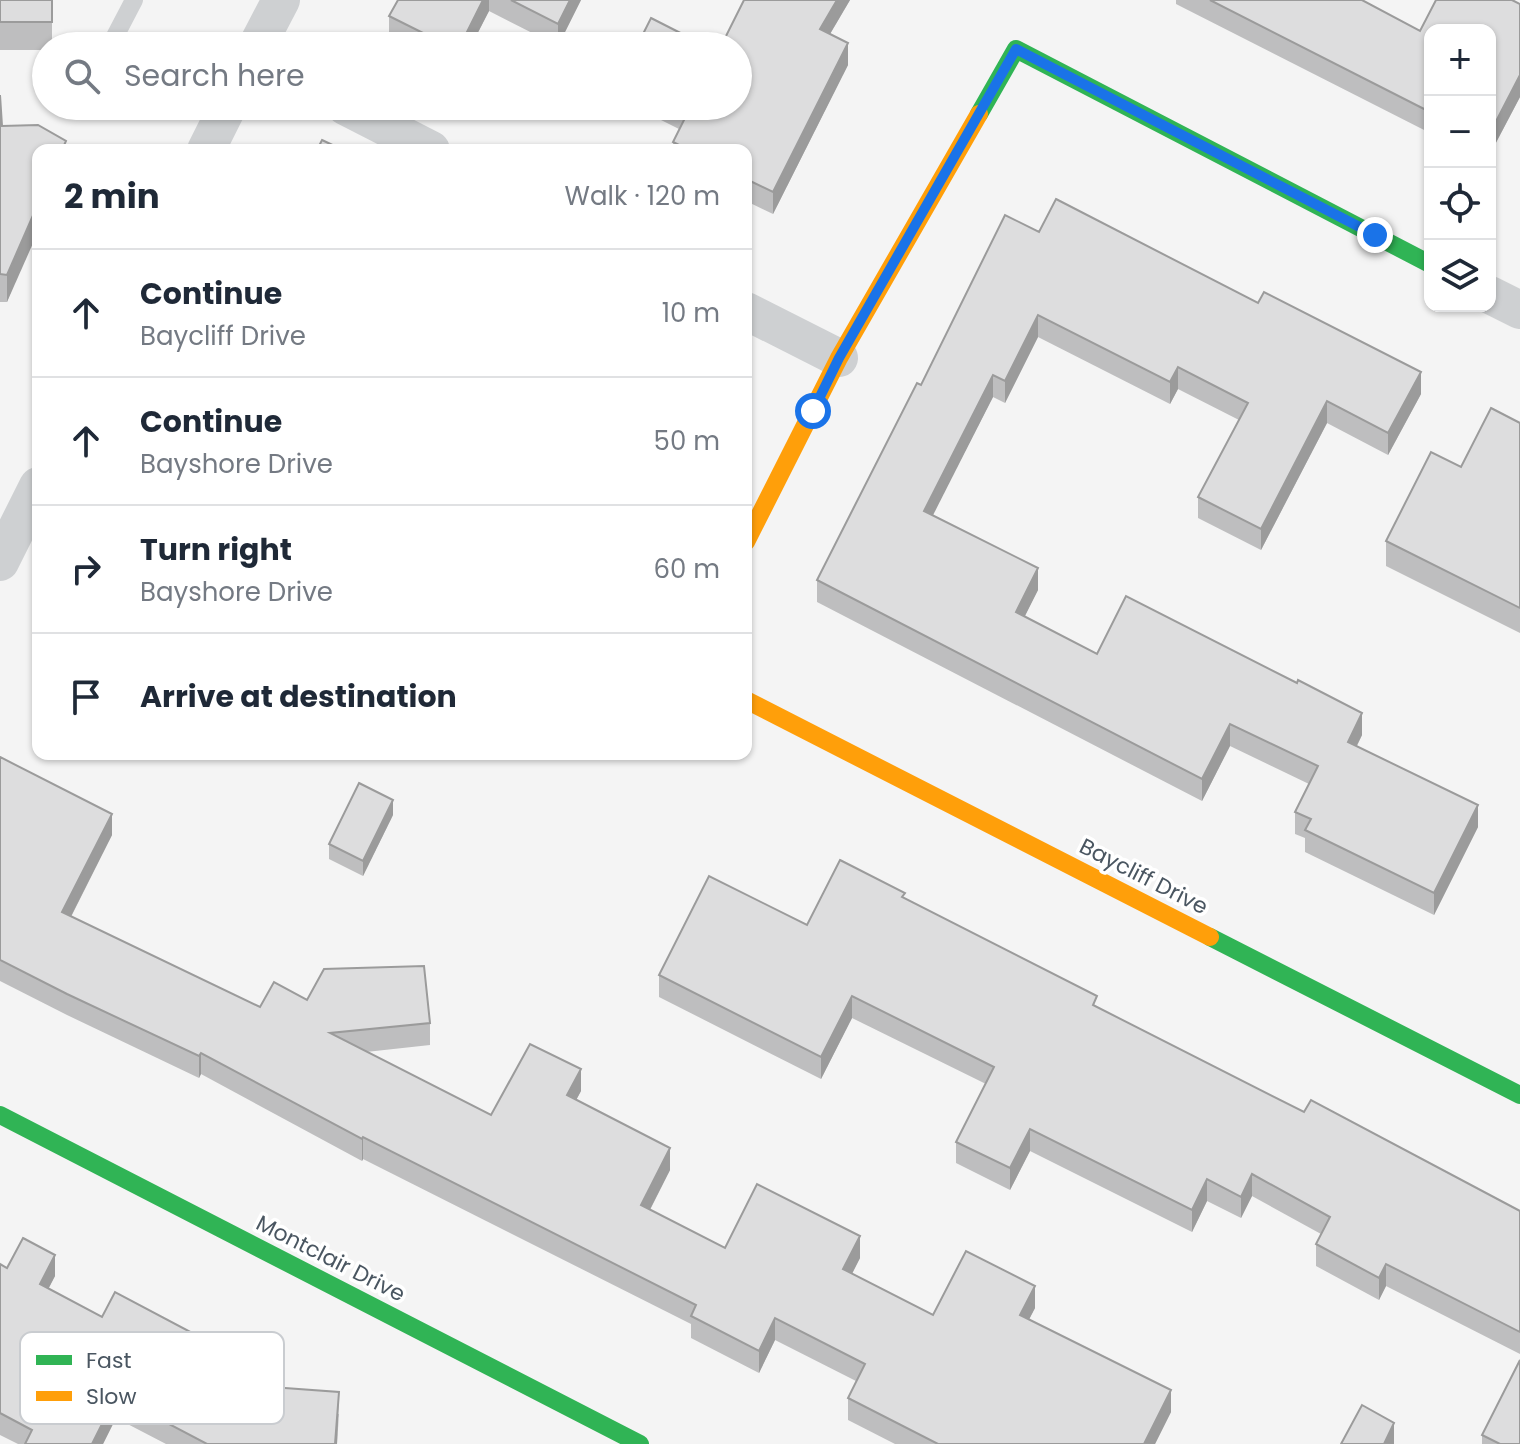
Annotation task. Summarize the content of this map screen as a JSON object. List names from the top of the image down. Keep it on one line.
{"streets":{"street":["Baycliff Drive","Montclair Drive"]},"legend":["Fast","Slow"],"page":{"map_buttons":["+","−"],"search":"Search here","heading":["2 min","Walk · 120 m"],"list":[["Continue","Baycliff Drive","10 m"],["Continue","Bayshore Drive","50 m"],["Turn right","Bayshore Drive","60 m"],"Arrive at destination"]}}
